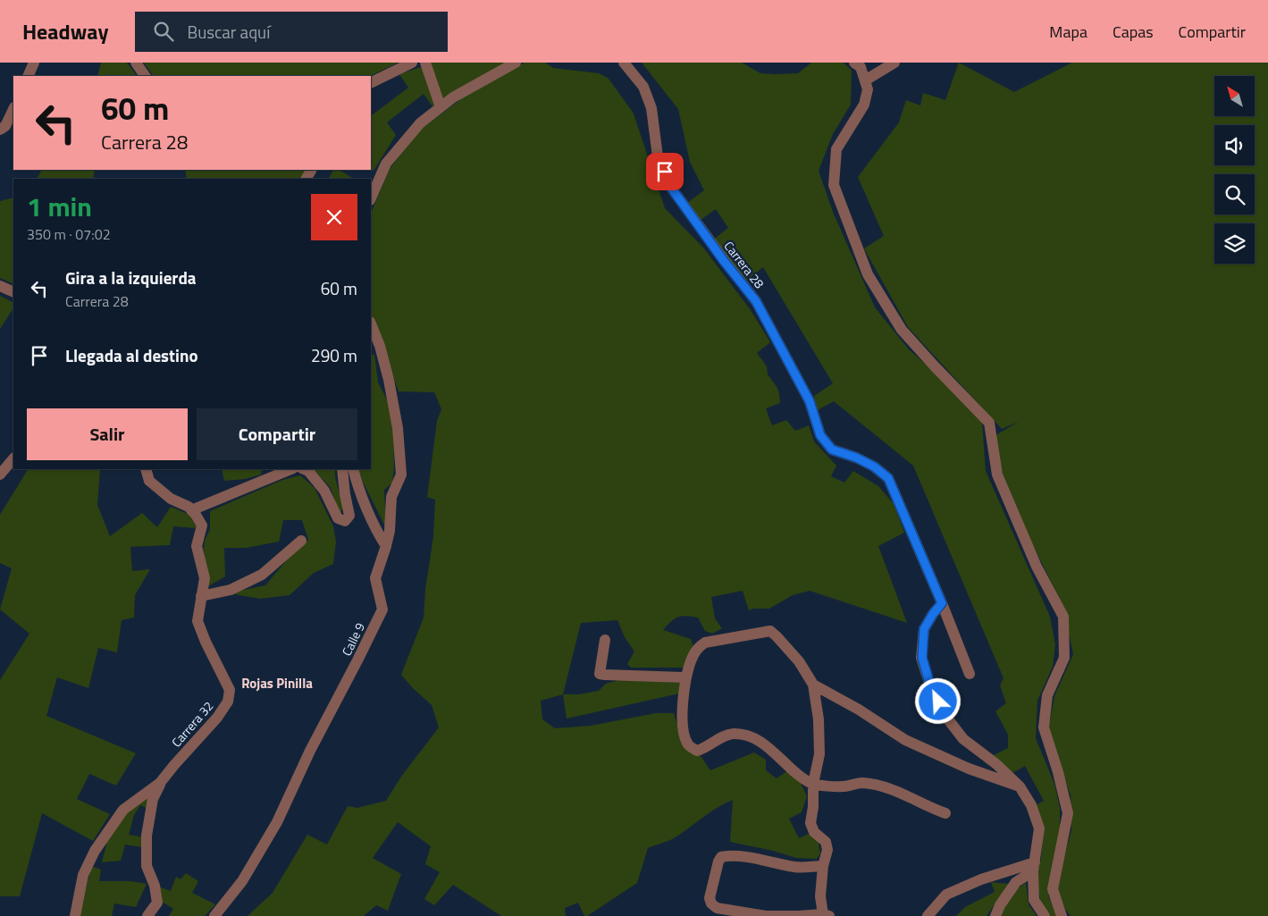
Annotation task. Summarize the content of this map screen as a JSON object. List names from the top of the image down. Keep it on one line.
{"streets":{"street":["Carrera 28","Calle 9","Carrera 32"]},"districts":["Rojas Pinilla"],"north":"top left","page":{"header":"Headway","search":"Buscar aquí","nav":["Mapa","Capas","Compartir"],"turn":["60 m","Carrera 28"],"heading":["1 min","350 m · 07:02"],"list":[{"name":"Gira a la izquierda","note":"Carrera 28","value":"60 m"},{"name":"Llegada al destino","value":"290 m"}],"buttons":["Salir","Compartir"]}}
